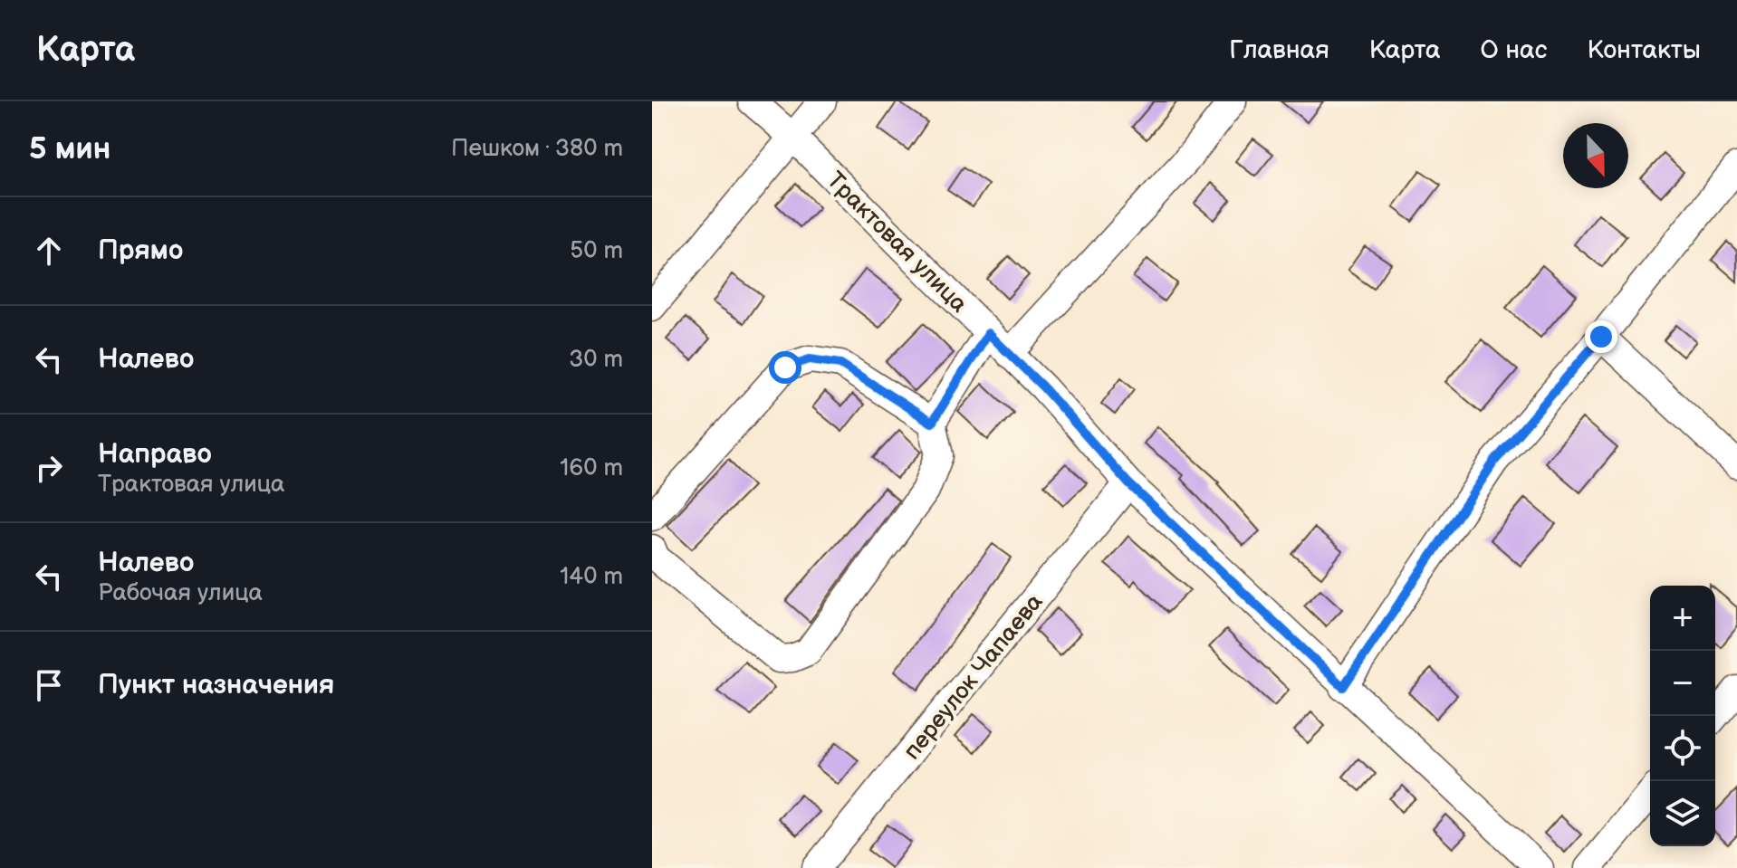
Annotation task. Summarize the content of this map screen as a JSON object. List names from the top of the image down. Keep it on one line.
{"streets":{"street":["Трактовая улица","переулок Чапаева"]},"crossings":[["Трактовая улица","переулок Чапаева"]],"north":"bottom","page":{"header":"Карта","nav":["Главная","Карта","О нас","Контакты"],"heading":["5 мин","Пешком · 380 m"],"list":[["Прямо","50 m"],["Налево","30 m"],["Направо","Трактовая улица","160 m"],["Налево","Рабочая улица","140 m"],"Пункт назначения"],"map_buttons":["+","−"]}}
